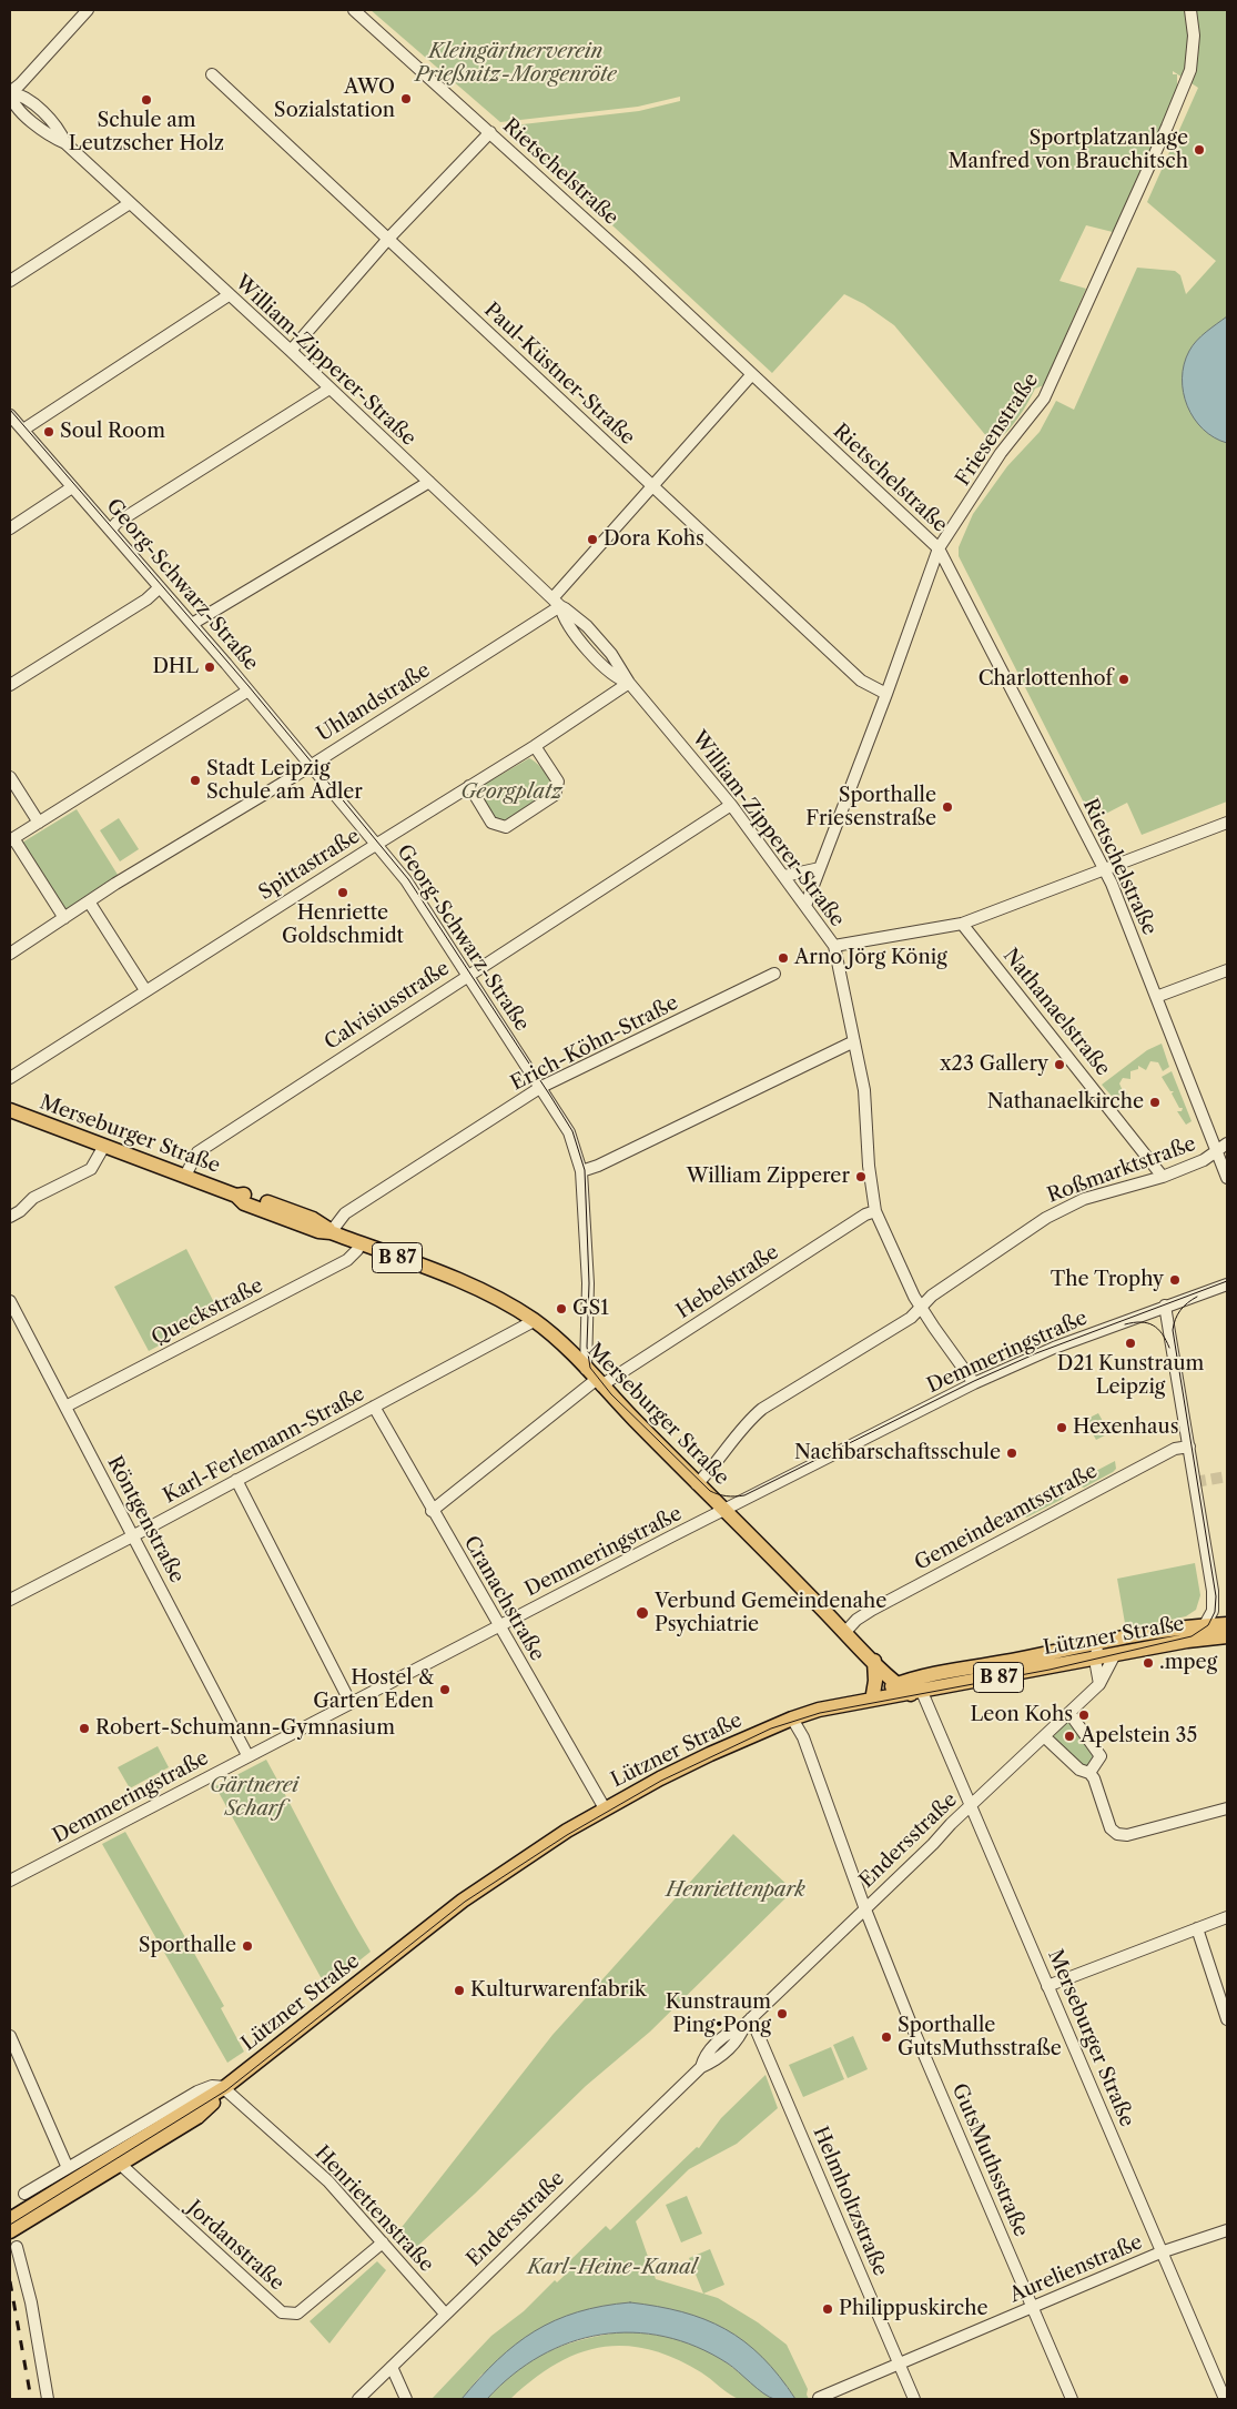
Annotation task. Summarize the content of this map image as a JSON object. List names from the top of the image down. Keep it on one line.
{"streets":{"main road":["Merseburger Straße","B 87","Lützner Straße"],"street":["Rietschelstraße","William-Zipperer-Straße","Paul-Küstner-Straße","Friesenstraße","Georg-Schwarz-Straße","Uhlandstraße","Spittastraße","Calvisiusstraße","Nathanaelstraße","Erich-Köhn-Straße","Roßmarktstraße","Hebelstraße","Queckstraße","Demmeringstraße","Karl-Ferlemann-Straße","Gemeindeamtsstraße","Röntgenstraße","Cranachstraße","Endersstraße","GutsMuthsstraße","Helmholtzstraße","Henriettenstraße","Jordanstraße","Aurelienstraße"]},"crossings":[["Rietschelstraße","Friesenstraße"],["Rietschelstraße","Uhlandstraße"],["Rietschelstraße","Roßmarktstraße"],["William-Zipperer-Straße","Friesenstraße"],["William-Zipperer-Straße","Uhlandstraße"],["William-Zipperer-Straße","Spittastraße"],["William-Zipperer-Straße","Calvisiusstraße"],["William-Zipperer-Straße","Roßmarktstraße"],["William-Zipperer-Straße","Hebelstraße"],["William-Zipperer-Straße","Demmeringstraße"],["Paul-Küstner-Straße","Friesenstraße"],["Paul-Küstner-Straße","Uhlandstraße"],["Georg-Schwarz-Straße","Uhlandstraße"],["Georg-Schwarz-Straße","Spittastraße"],["Georg-Schwarz-Straße","Calvisiusstraße"],["Georg-Schwarz-Straße","Erich-Köhn-Straße"],["Georg-Schwarz-Straße","Merseburger Straße"],["Calvisiusstraße","Merseburger Straße"],["Nathanaelstraße","Roßmarktstraße"],["Erich-Köhn-Straße","Merseburger Straße"],["Merseburger Straße","Roßmarktstraße"],["Merseburger Straße","Hebelstraße"],["Merseburger Straße","Queckstraße"],["Merseburger Straße","Demmeringstraße"],["Merseburger Straße","Karl-Ferlemann-Straße"],["Merseburger Straße","Gemeindeamtsstraße"],["Merseburger Straße","Lützner Straße"],["Merseburger Straße","Endersstraße"],["Merseburger Straße","Aurelienstraße"],["Hebelstraße","Cranachstraße"],["Queckstraße","Röntgenstraße"],["Demmeringstraße","Röntgenstraße"],["Demmeringstraße","Cranachstraße"],["Karl-Ferlemann-Straße","Röntgenstraße"],["Karl-Ferlemann-Straße","Cranachstraße"],["Cranachstraße","Lützner Straße"],["Lützner Straße","Endersstraße"],["Lützner Straße","GutsMuthsstraße"],["Lützner Straße","Henriettenstraße"],["Lützner Straße","Jordanstraße"],["Endersstraße","GutsMuthsstraße"],["Endersstraße","Helmholtzstraße"],["Endersstraße","Henriettenstraße"],["GutsMuthsstraße","Aurelienstraße"],["Helmholtzstraße","Aurelienstraße"],["Henriettenstraße","Jordanstraße"]],"parks":["Kleingärtnerverein Prießnitz-Morgenröte","Georgplatz","Gärtnerei Scharf","Henriettenpark","Karl-Heine-Kanal"],"places":["AWO Sozialstation","Schule am Leutzscher Holz","Sportplatzanlage Manfred von Brauchitsch","Soul Room","Dora Kohs","DHL","Charlottenhof","Stadt Leipzig Schule am Adler","Sporthalle Friesenstraße","Henriette Goldschmidt","Arno Jörg König","x23 Gallery","Nathanaelkirche","William Zipperer","The Trophy","GS1","D21 Kunstraum Leipzig","Hexenhaus","Nachbarschaftsschule","Verbund Gemeindenahe Psychiatrie",".mpeg","Hostel & Garten Eden","Leon Kohs","Robert-Schumann-Gymnasium","Apelstein 35","Sporthalle","Kulturwarenfabrik","Kunstraum Ping•Pong","Sporthalle GutsMuthsstraße","Philippuskirche"]}
